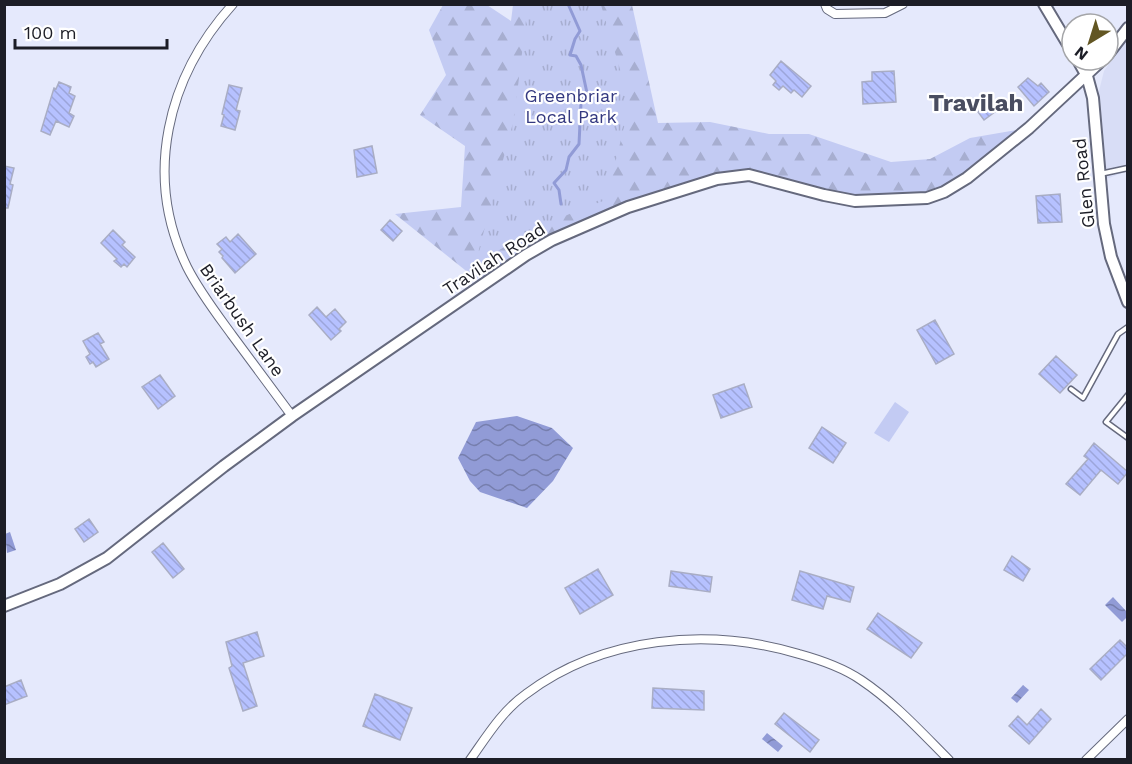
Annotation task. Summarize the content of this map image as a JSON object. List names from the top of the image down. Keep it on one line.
{"streets":{"main road":["Glen Road","Travilah Road"],"street":["Briarbush Lane"]},"crossings":[["Glen Road","Travilah Road"],["Travilah Road","Briarbush Lane"]],"districts":["Travilah"],"parks":["Greenbriar Local Park"],"scale_bar":"100 m","north":"bottom left"}
